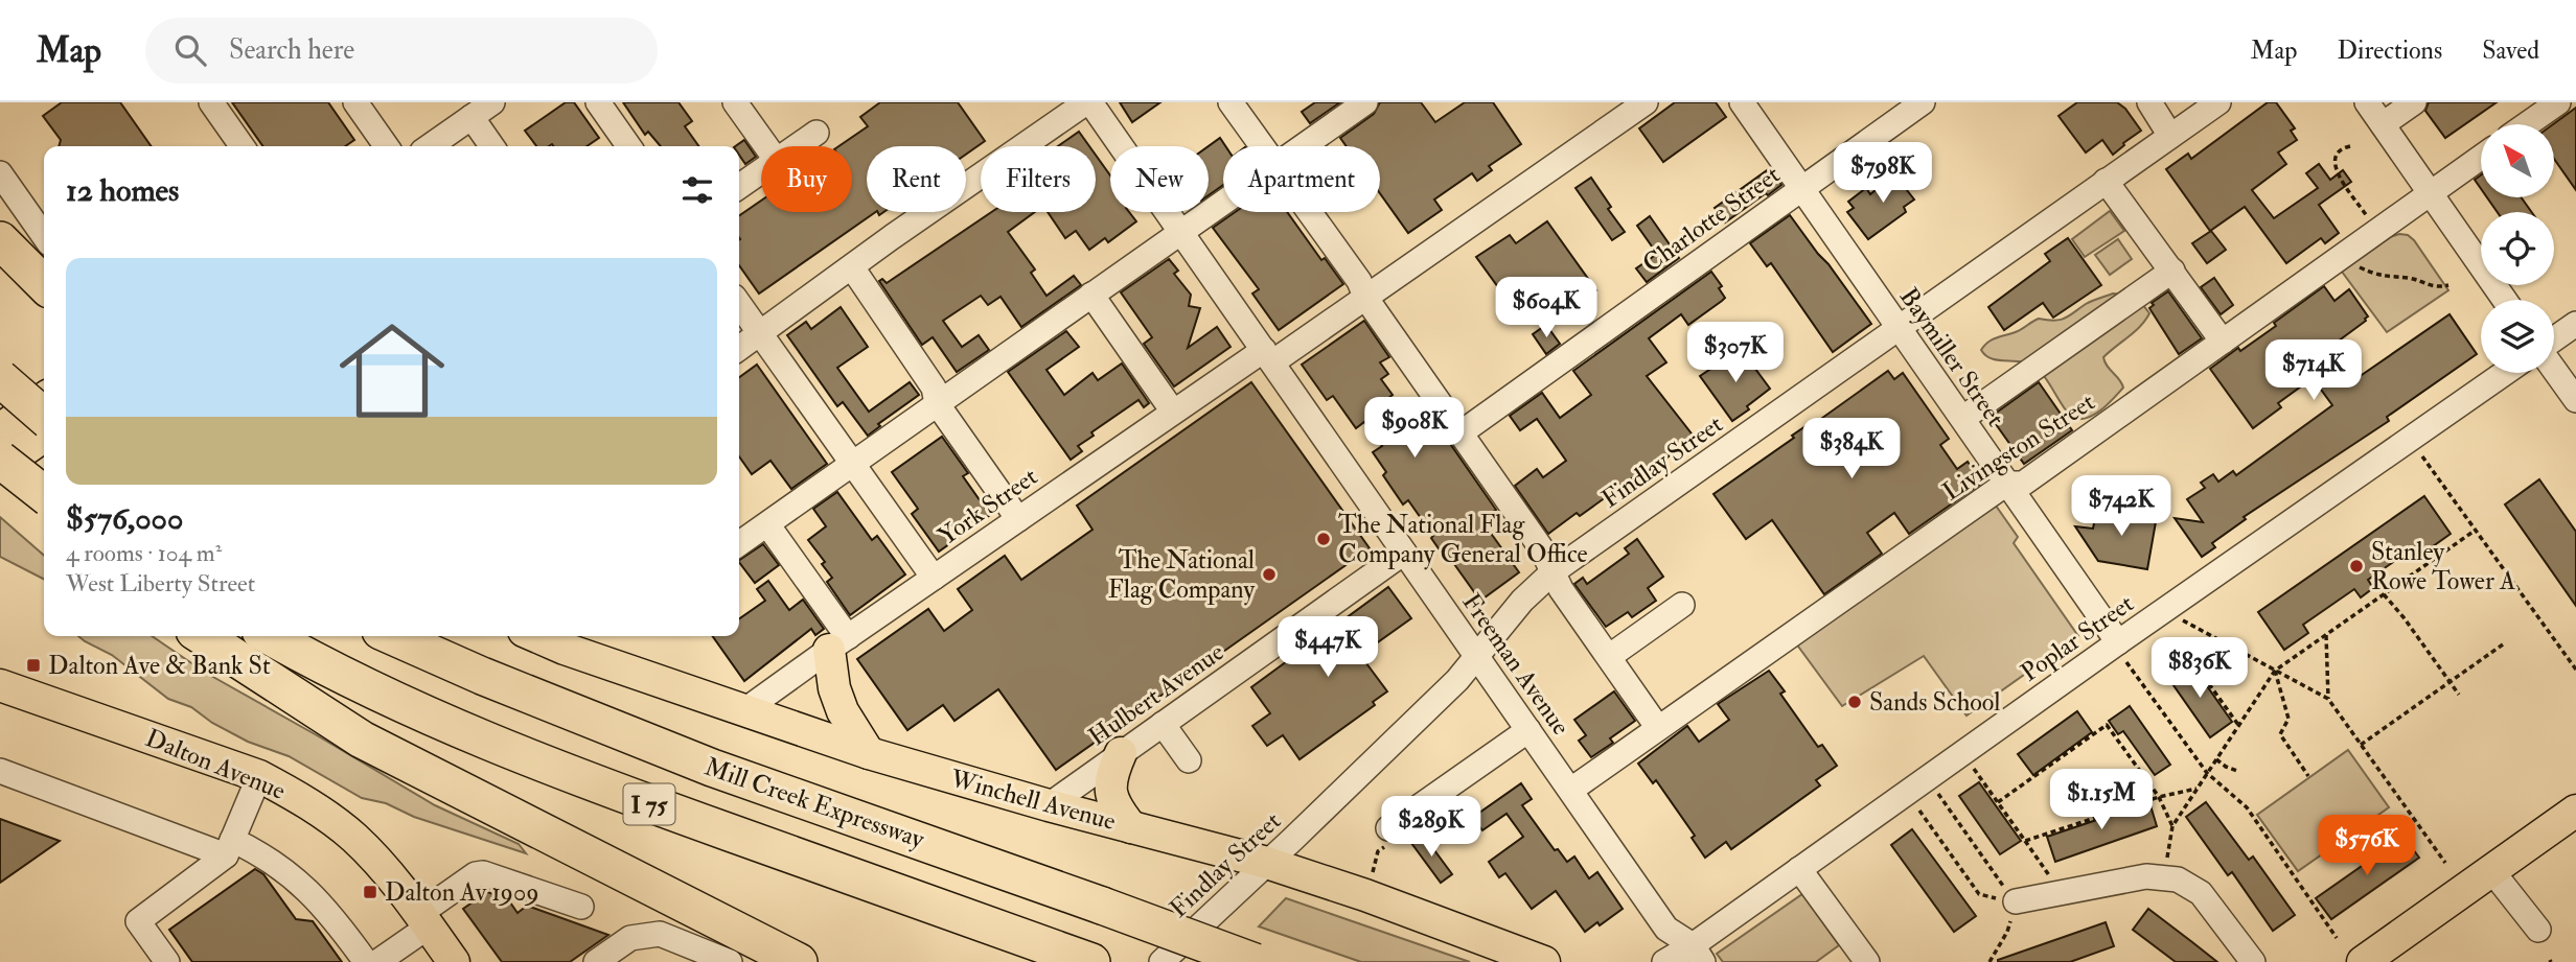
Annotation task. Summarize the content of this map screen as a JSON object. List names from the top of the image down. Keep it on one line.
{"streets":{"highway":["Mill Creek Expressway","I 75"],"main road":["Dalton Avenue","Winchell Avenue"],"street":["Charlotte Street","Baymiller Street","Livingston Street","Findlay Street","York Street","Poplar Street","Freeman Avenue","Hulbert Avenue"]},"crossings":[["Charlotte Street","Baymiller Street"],["Baymiller Street","Livingston Street"],["Baymiller Street","Findlay Street"],["Baymiller Street","Poplar Street"],["Livingston Street","Freeman Avenue"],["Findlay Street","Freeman Avenue"],["Findlay Street","Winchell Avenue"],["York Street","Freeman Avenue"],["York Street","Winchell Avenue"],["Poplar Street","Freeman Avenue"],["Freeman Avenue","Hulbert Avenue"],["Hulbert Avenue","Winchell Avenue"]],"places":{"other":["The National Flag Company General Office","Stanley Rowe Tower A","The National Flag Company","Sands School"],"transit":["Dalton Ave & Bank St","Dalton Av 1909"]},"north":"top left","page":{"header":"Map","search":"Search here","nav":["Map","Directions","Saved"],"price":["$798K","$604K","$307K","$714K","$908K","$384K","$742K","$447K","$836K","$1.15M","$289K","$576K"],"chip":["Buy","Rent","Filters","New","Apartment"],"heading":"12 homes","list":[{"name":"$576,000","note":"4 rooms · 104 m² · West Liberty Street"}]}}
